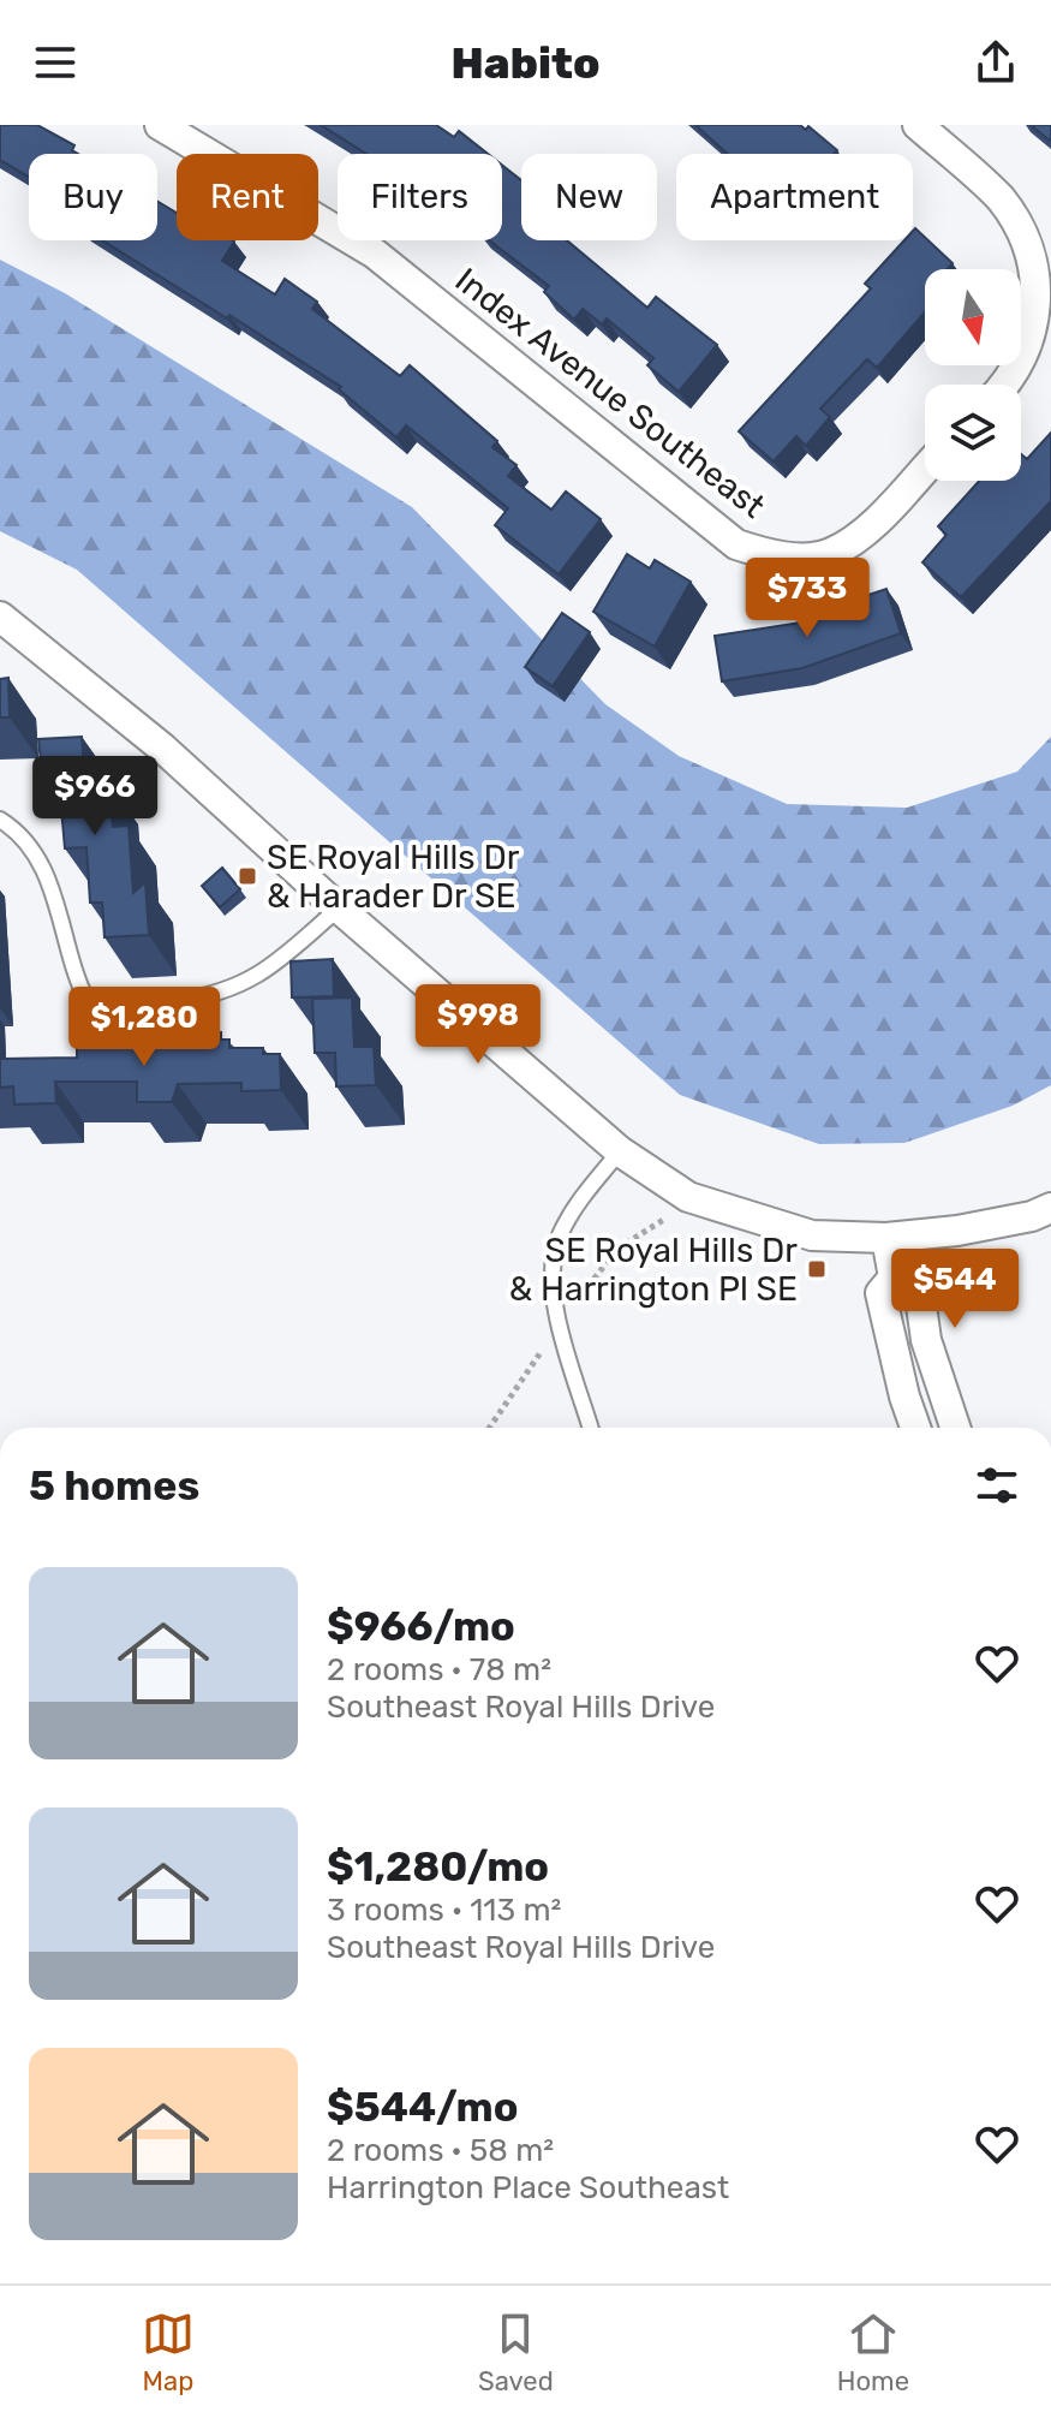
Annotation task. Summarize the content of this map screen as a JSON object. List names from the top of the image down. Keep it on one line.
{"streets":{"street":["Index Avenue Southeast"]},"places":{"transit":["SE Royal Hills Dr & Harader Dr SE","SE Royal Hills Dr & Harrington Pl SE"]},"north":"bottom","page":{"header":"Habito","chip":["Buy","Rent","Filters","New","Apartment"],"price":["$733","$966","$998","$1,280","$544"],"heading":"5 homes","list":[{"name":"$966/mo","note":"2 rooms · 78 m² · Southeast Royal Hills Drive"},{"name":"$1,280/mo","note":"3 rooms · 113 m² · Southeast Royal Hills Drive"},{"name":"$544/mo","note":"2 rooms · 58 m² · Harrington Place Southeast"}],"tabs":["Map","Saved","Home"]}}
